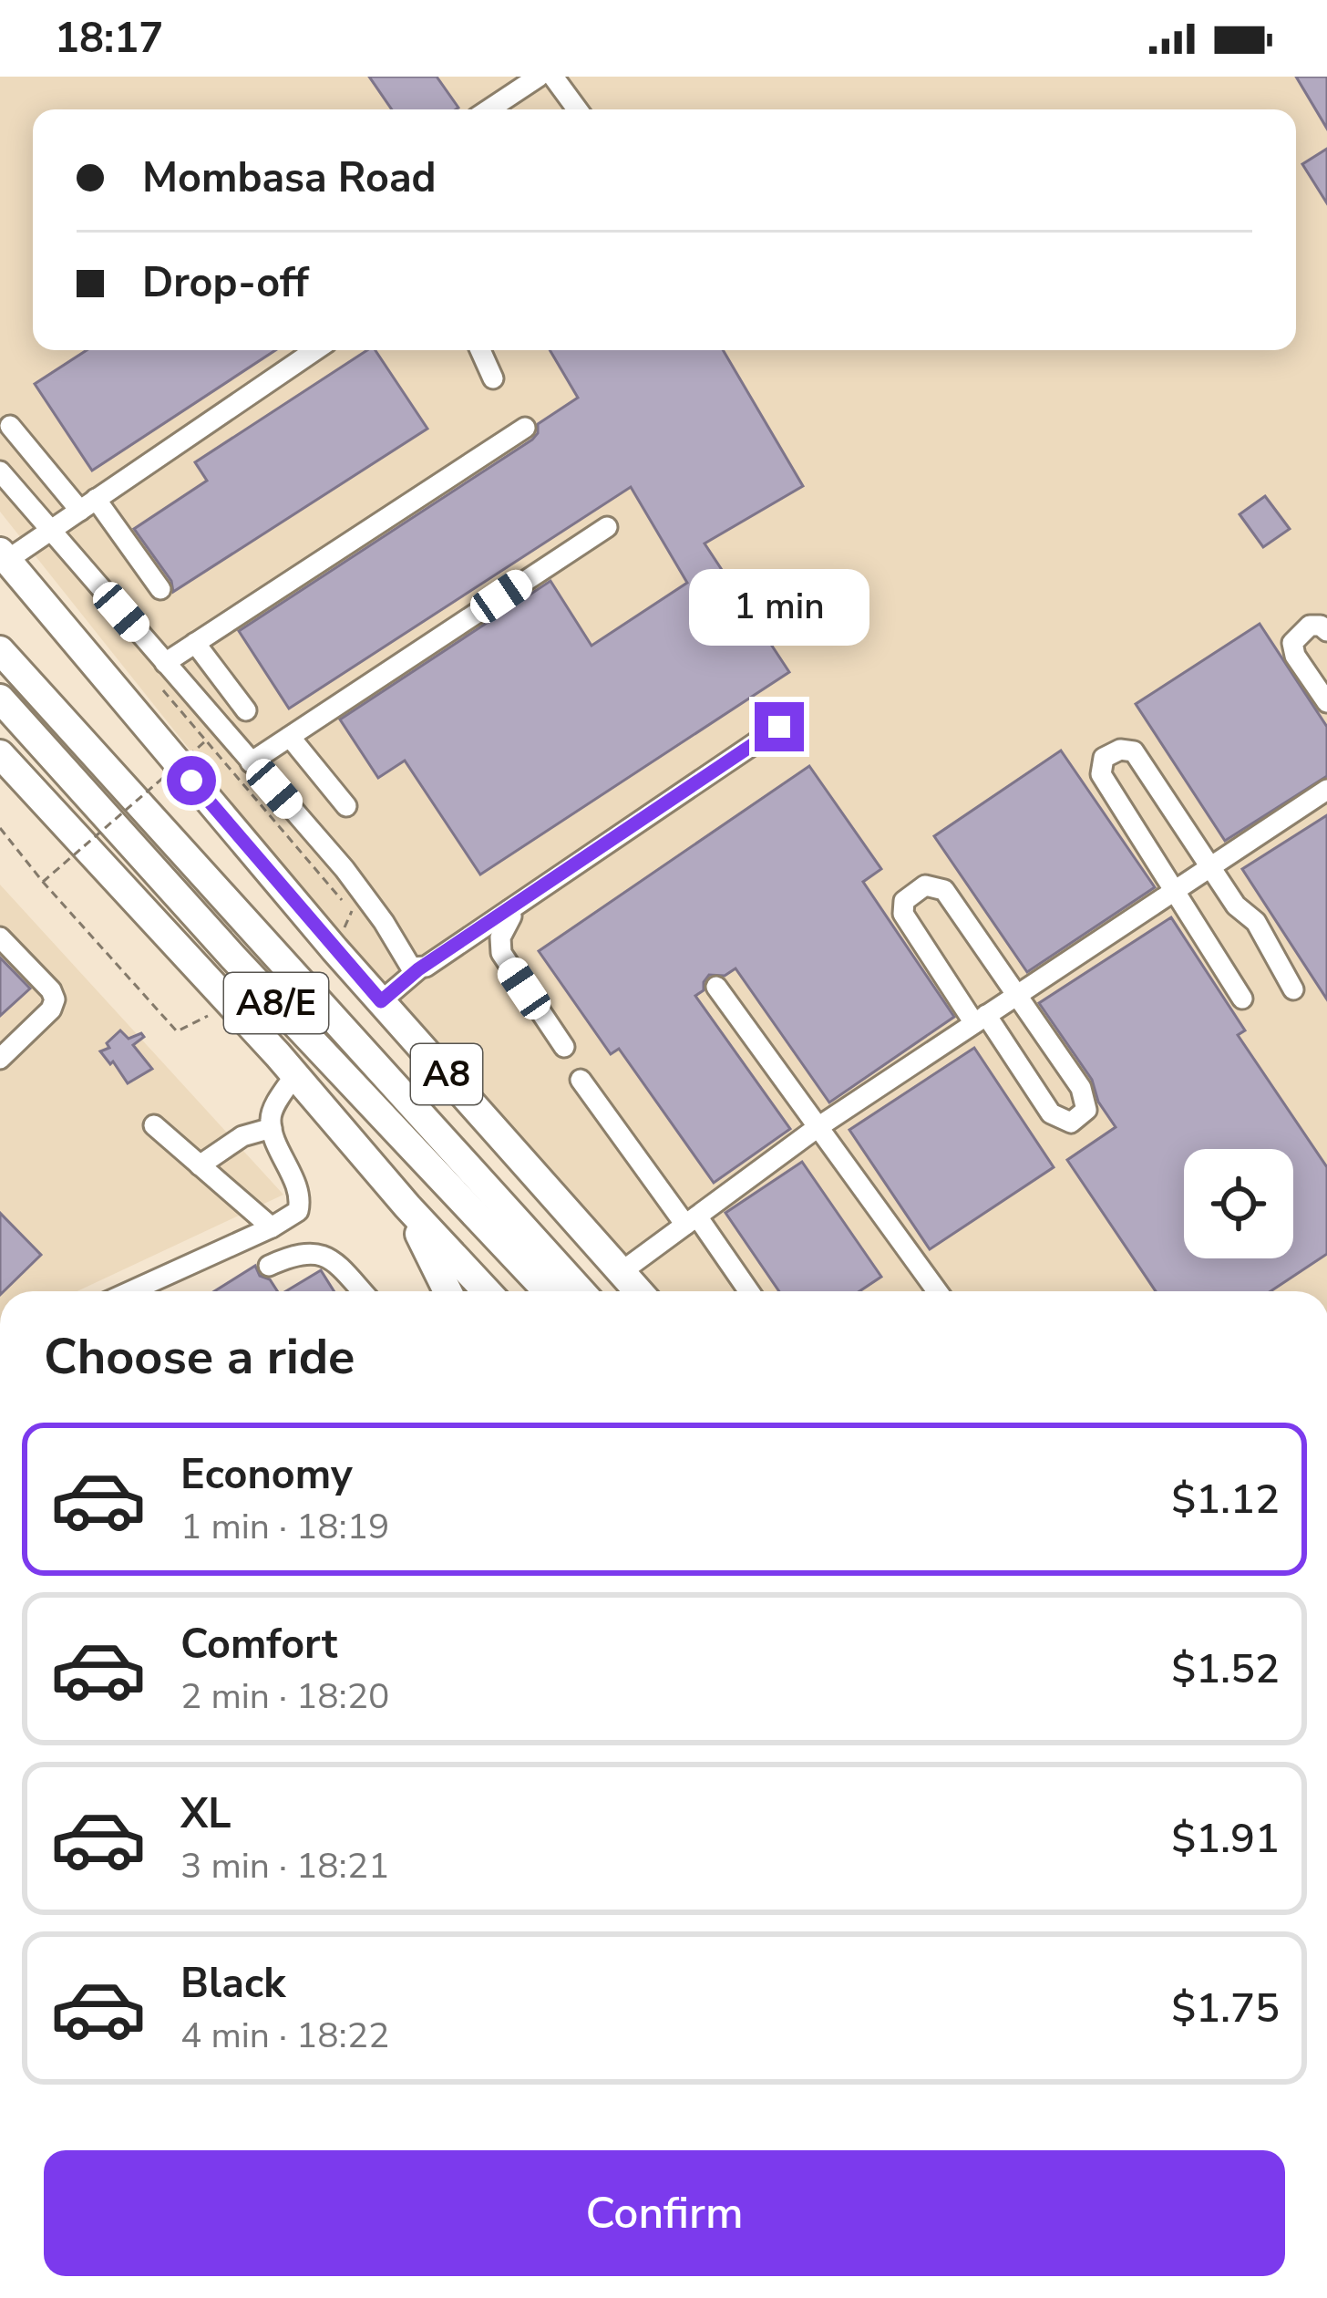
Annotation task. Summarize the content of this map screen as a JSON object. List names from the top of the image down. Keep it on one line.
{"streets":{"highway":["A8/E","A8"]},"page":{"status":"18:17","banner":["Mombasa Road","Drop-off"],"bubble":"1 min","heading":"Choose a ride","list":[{"name":"Economy","note":"1 min · 18:19","value":"$1.12"},{"name":"Comfort","note":"2 min · 18:20","value":"$1.52"},{"name":"XL","note":"3 min · 18:21","value":"$1.91"},{"name":"Black","note":"4 min · 18:22","value":"$1.75"}],"buttons":"Confirm"}}
